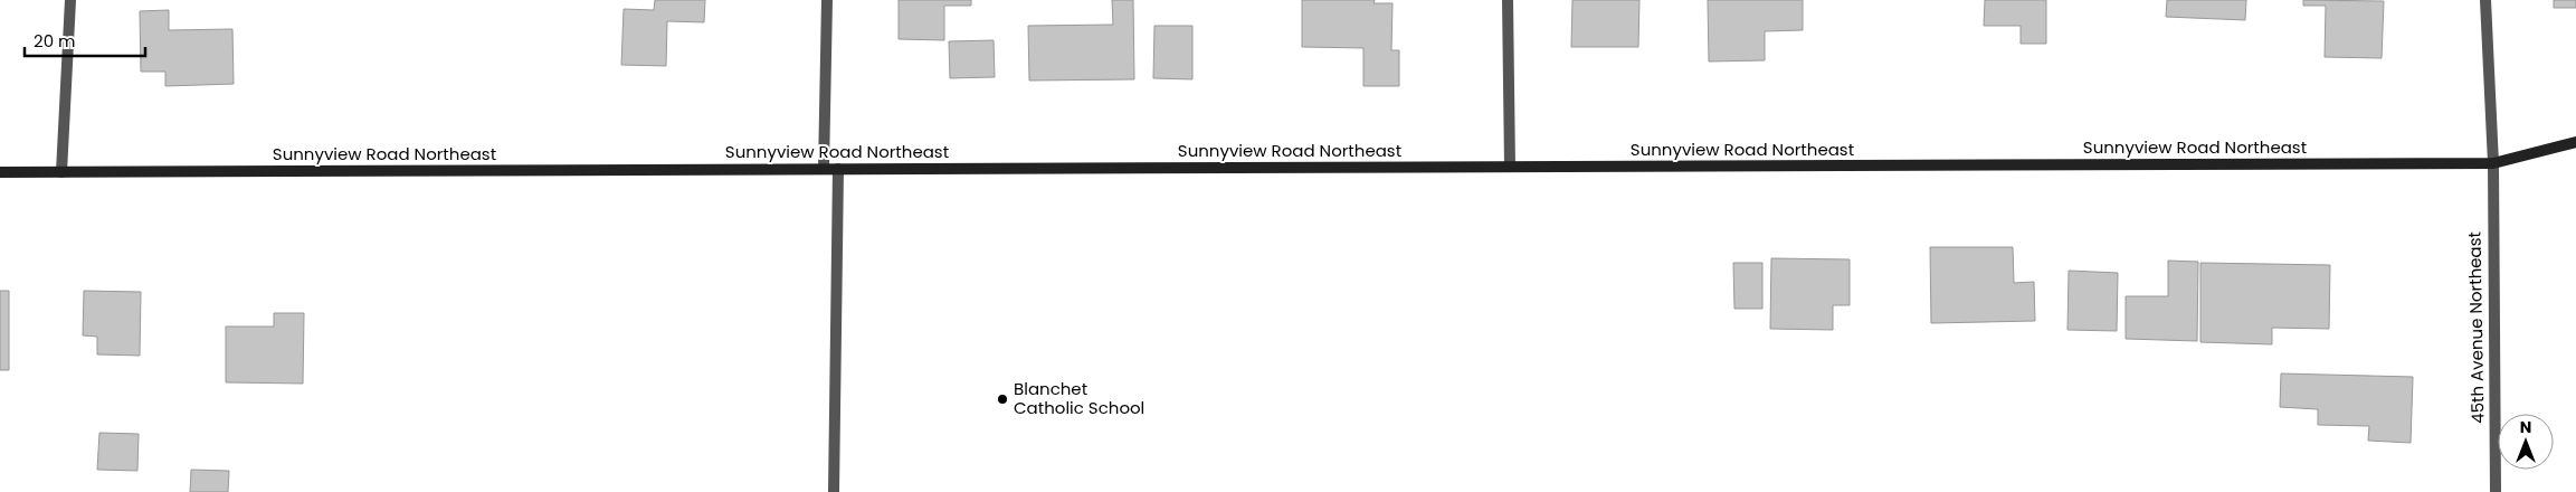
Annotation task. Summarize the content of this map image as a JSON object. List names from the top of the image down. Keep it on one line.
{"streets":{"main road":["Sunnyview Road Northeast"],"street":["45th Avenue Northeast"]},"crossings":[["Sunnyview Road Northeast","45th Avenue Northeast"]],"places":["Blanchet Catholic School"],"scale_bar":"20 m","north":"top"}
